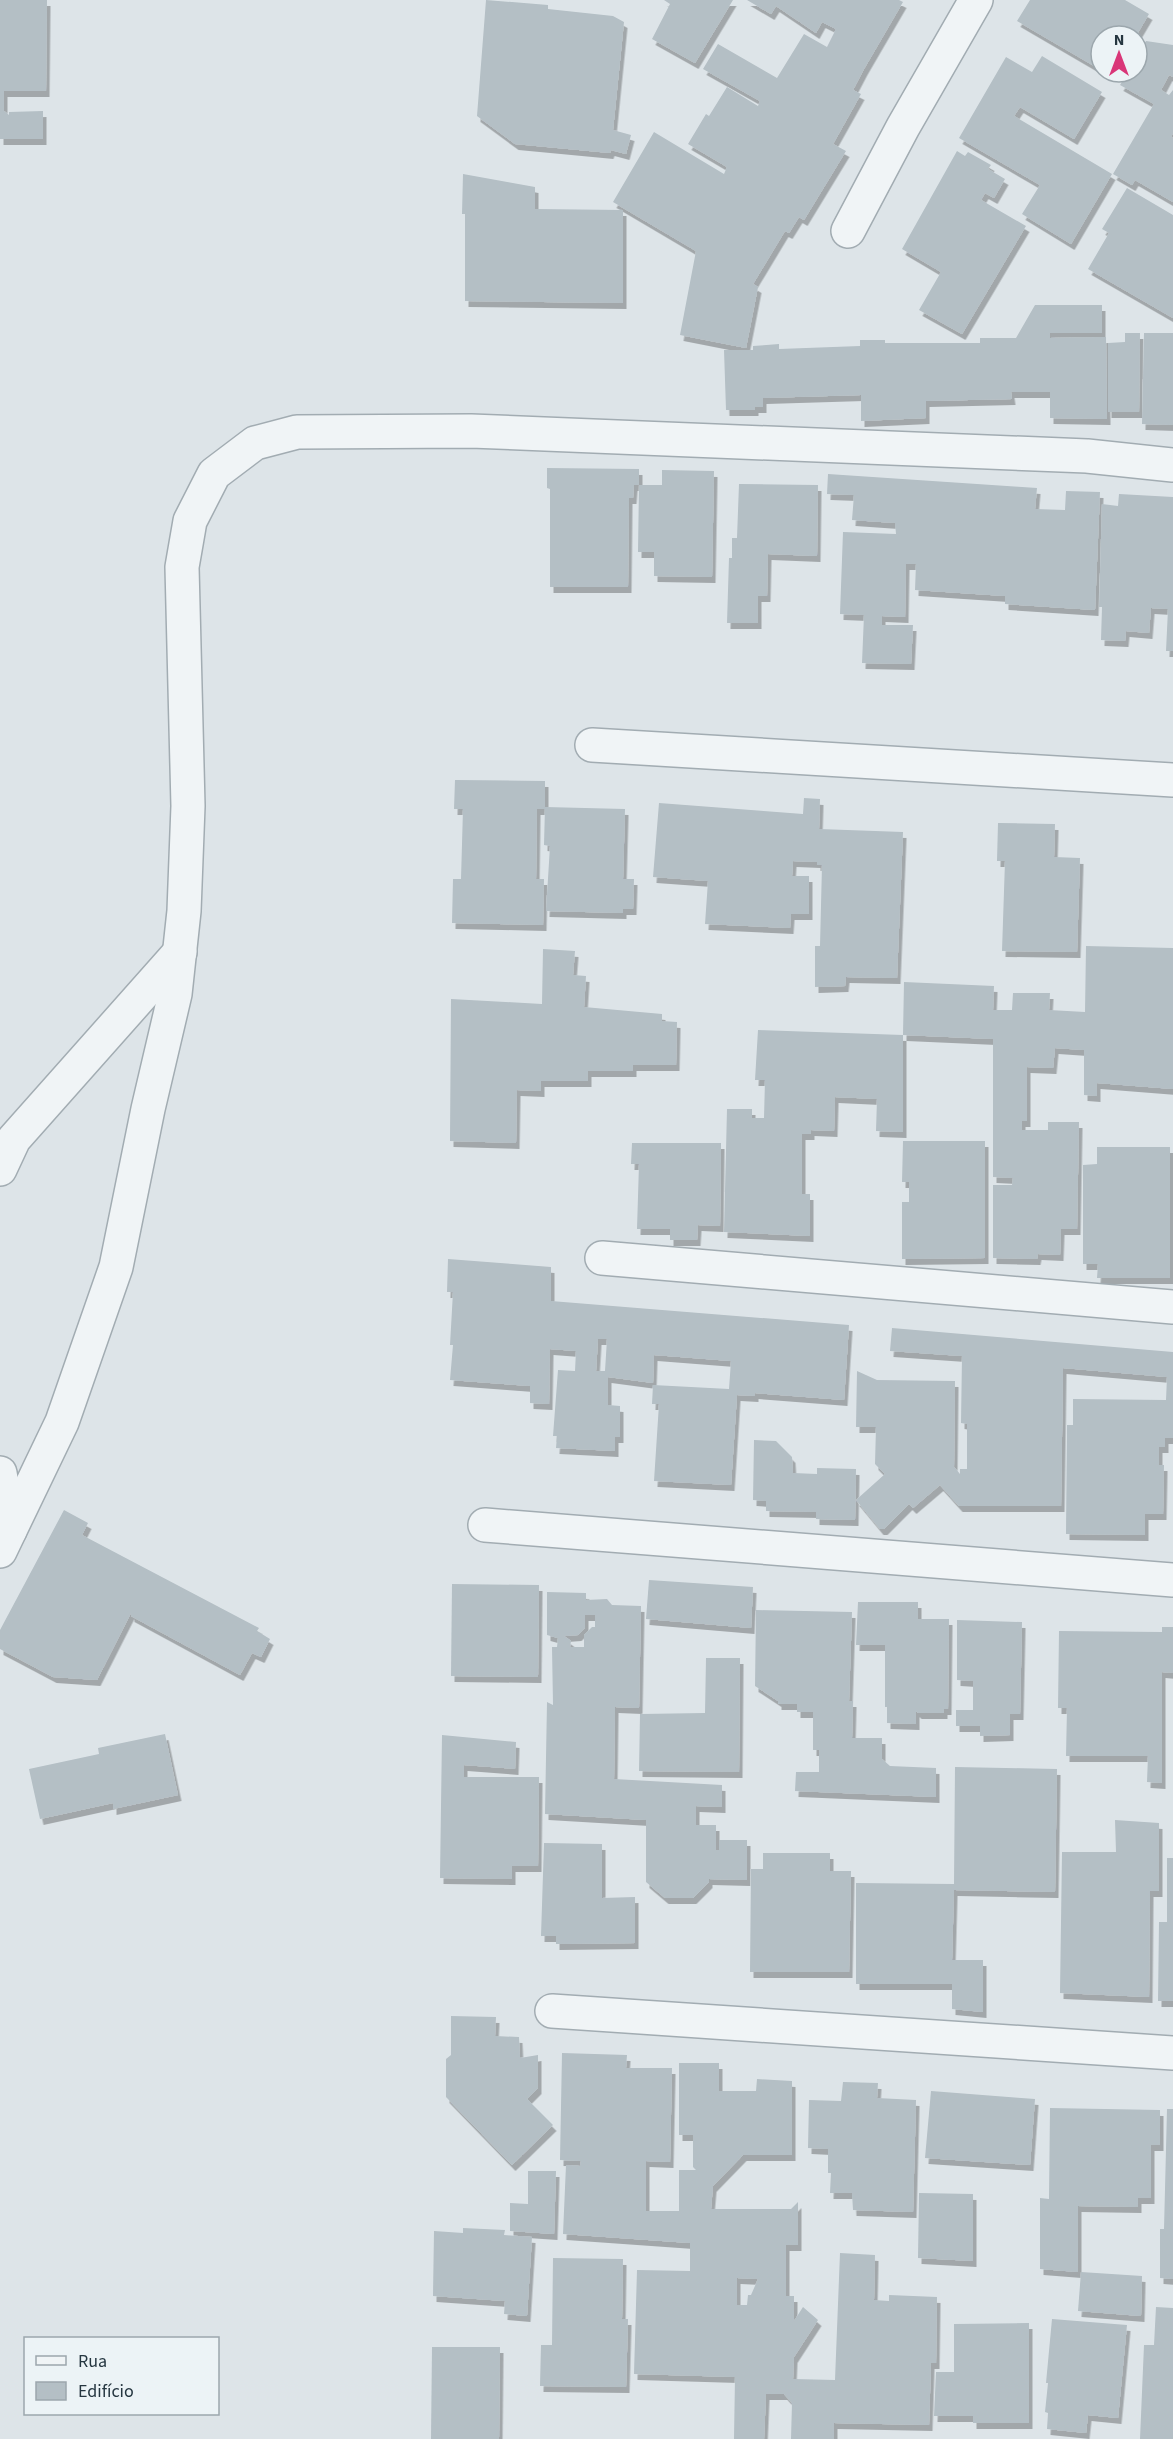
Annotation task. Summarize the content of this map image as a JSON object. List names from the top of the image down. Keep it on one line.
{"legend":["Rua","Edifício"],"north":"top"}
